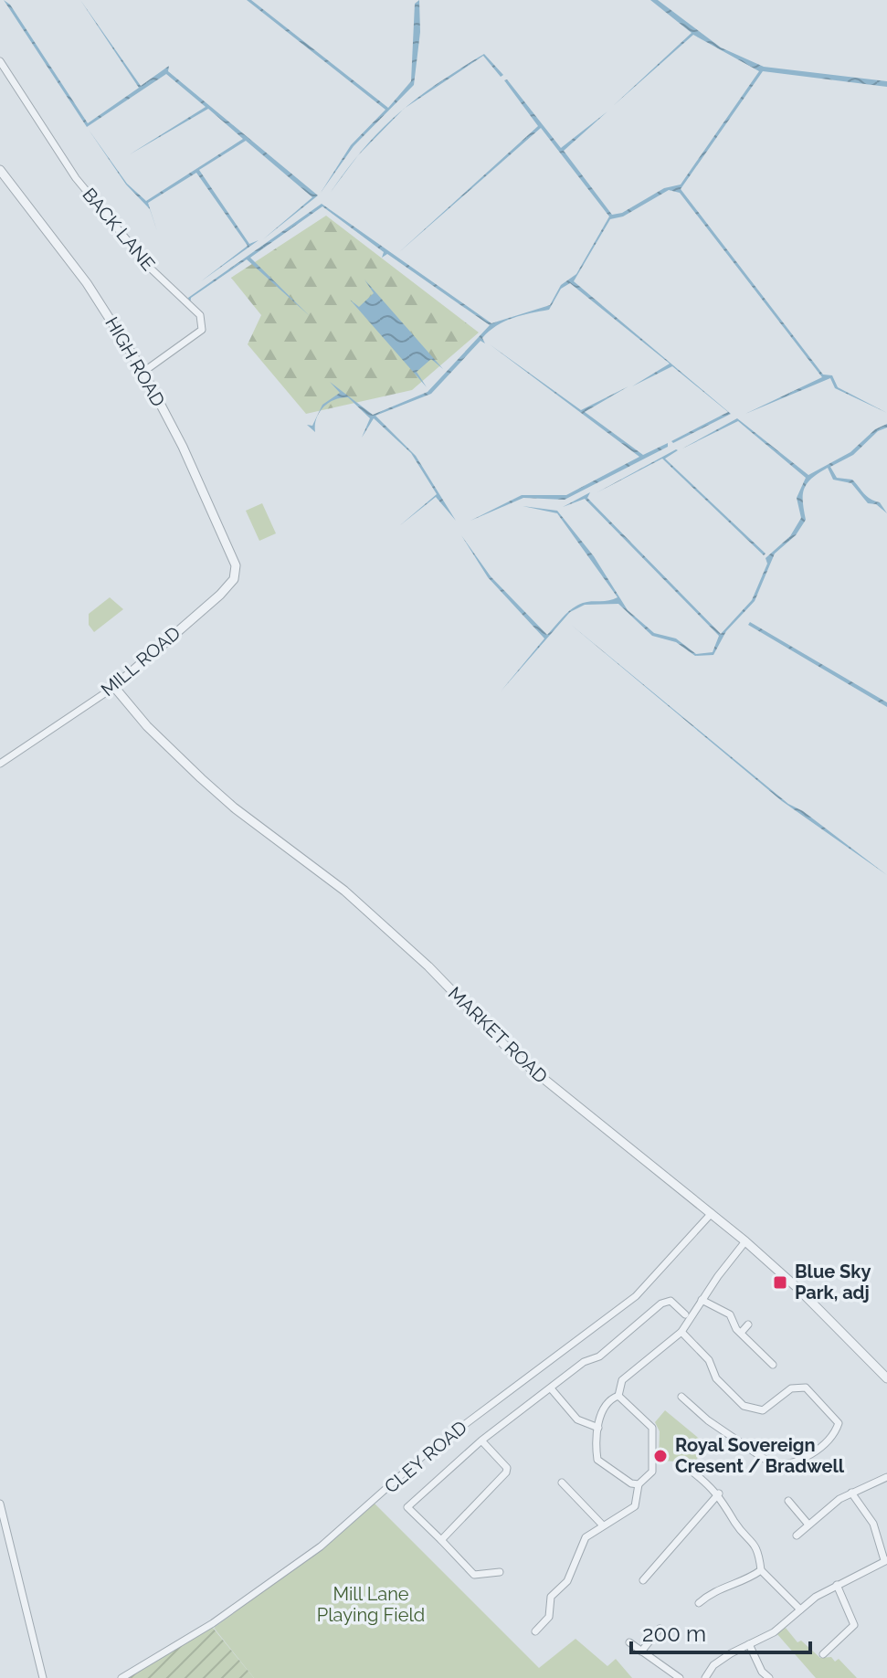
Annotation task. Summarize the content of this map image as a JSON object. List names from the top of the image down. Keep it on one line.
{"streets":{"street":["BACK LANE","HIGH ROAD","MILL ROAD","MARKET ROAD","CLEY ROAD"]},"crossings":[["BACK LANE","HIGH ROAD"],["HIGH ROAD","MILL ROAD"],["MILL ROAD","MARKET ROAD"],["MARKET ROAD","CLEY ROAD"]],"parks":["Mill Lane Playing Field"],"places":{"transit":["Blue Sky Park, adj"],"other":["Royal Sovereign Cresent / Bradwell"]},"scale_bar":"200 m"}
